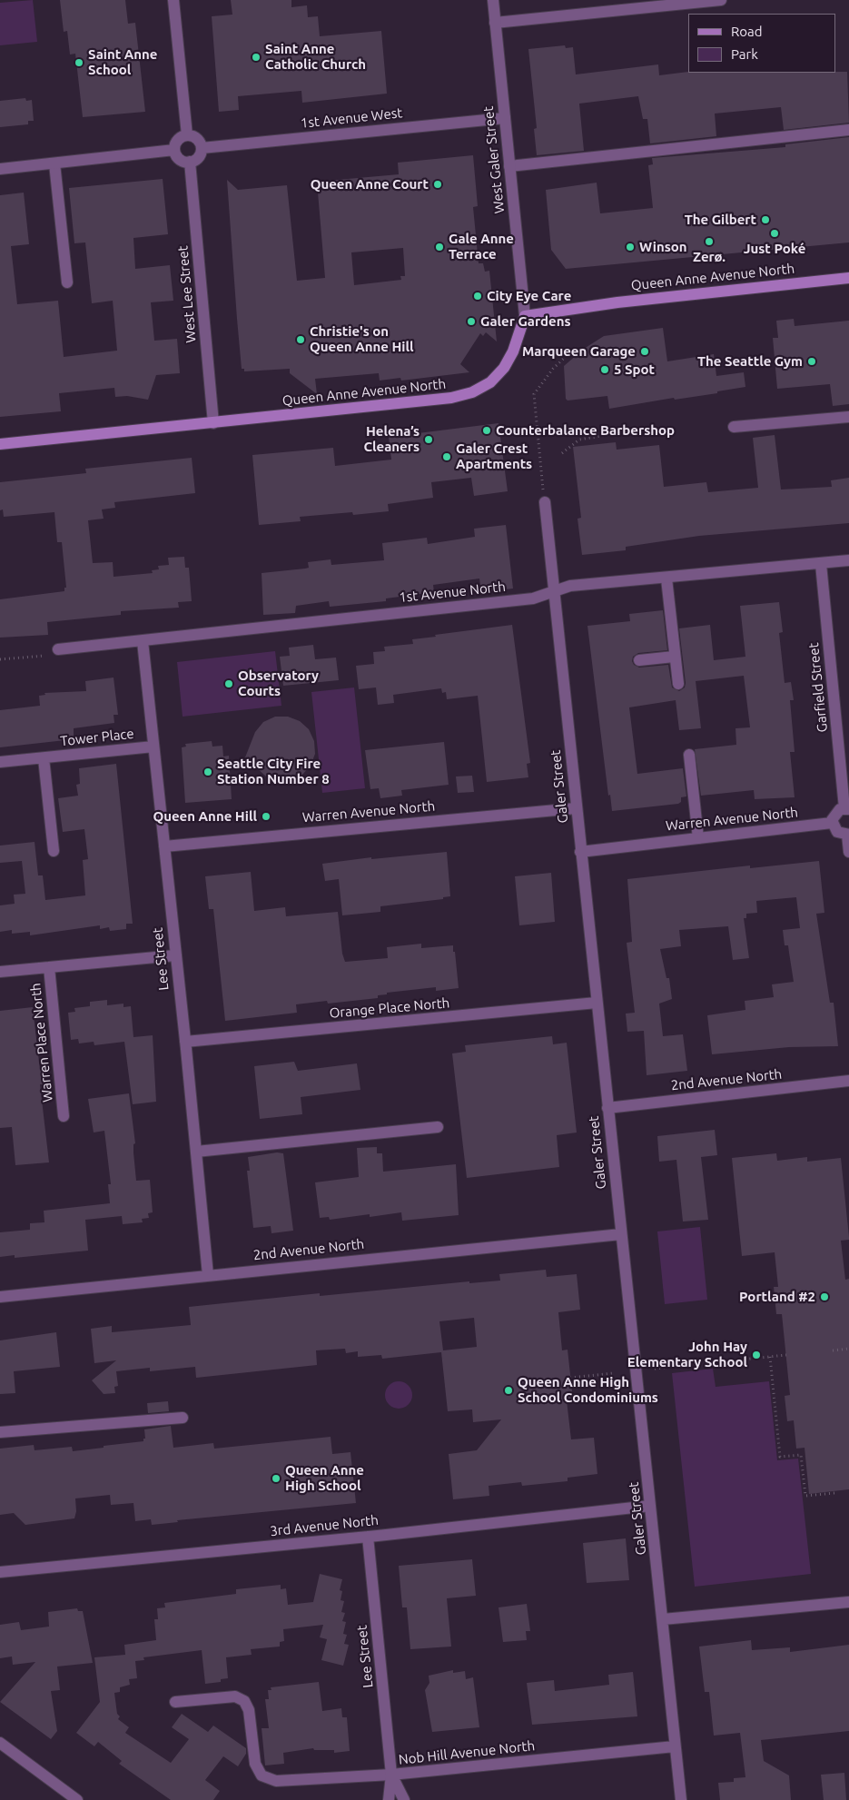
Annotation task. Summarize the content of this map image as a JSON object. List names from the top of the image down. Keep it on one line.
{"streets":{"main road":["Queen Anne Avenue North"],"street":["1st Avenue West","West Galer Street","West Lee Street","1st Avenue North","Garfield Street","Tower Place","Galer Street","Warren Avenue North","Lee Street","Orange Place North","Warren Place North","2nd Avenue North","3rd Avenue North","Nob Hill Avenue North"]},"crossings":[["1st Avenue West","West Galer Street"],["1st Avenue West","West Lee Street"],["West Galer Street","Queen Anne Avenue North"],["Queen Anne Avenue North","West Lee Street"],["1st Avenue North","Garfield Street"],["1st Avenue North","Galer Street"],["1st Avenue North","Lee Street"],["Tower Place","Lee Street"],["Galer Street","Warren Avenue North"],["Galer Street","Orange Place North"],["Galer Street","2nd Avenue North"],["Galer Street","3rd Avenue North"],["Galer Street","Nob Hill Avenue North"],["Warren Avenue North","Lee Street"],["Lee Street","Orange Place North"],["Lee Street","2nd Avenue North"],["Lee Street","3rd Avenue North"],["Lee Street","Nob Hill Avenue North"]],"places":["Saint Anne Catholic Church","Saint Anne School","Queen Anne Court","The Gilbert","Just Poké","Zerø.","Gale Anne Terrace","Winson","City Eye Care","Galer Gardens","Christie's on Queen Anne Hill","Marqueen Garage","The Seattle Gym","5 Spot","Counterbalance Barbershop","Helena’s Cleaners","Galer Crest Apartments","Observatory Courts","Seattle City Fire Station Number 8","Queen Anne Hill","Portland #2","John Hay Elementary School","Queen Anne High School Condominiums","Queen Anne High School"],"legend":["Road","Park"]}
